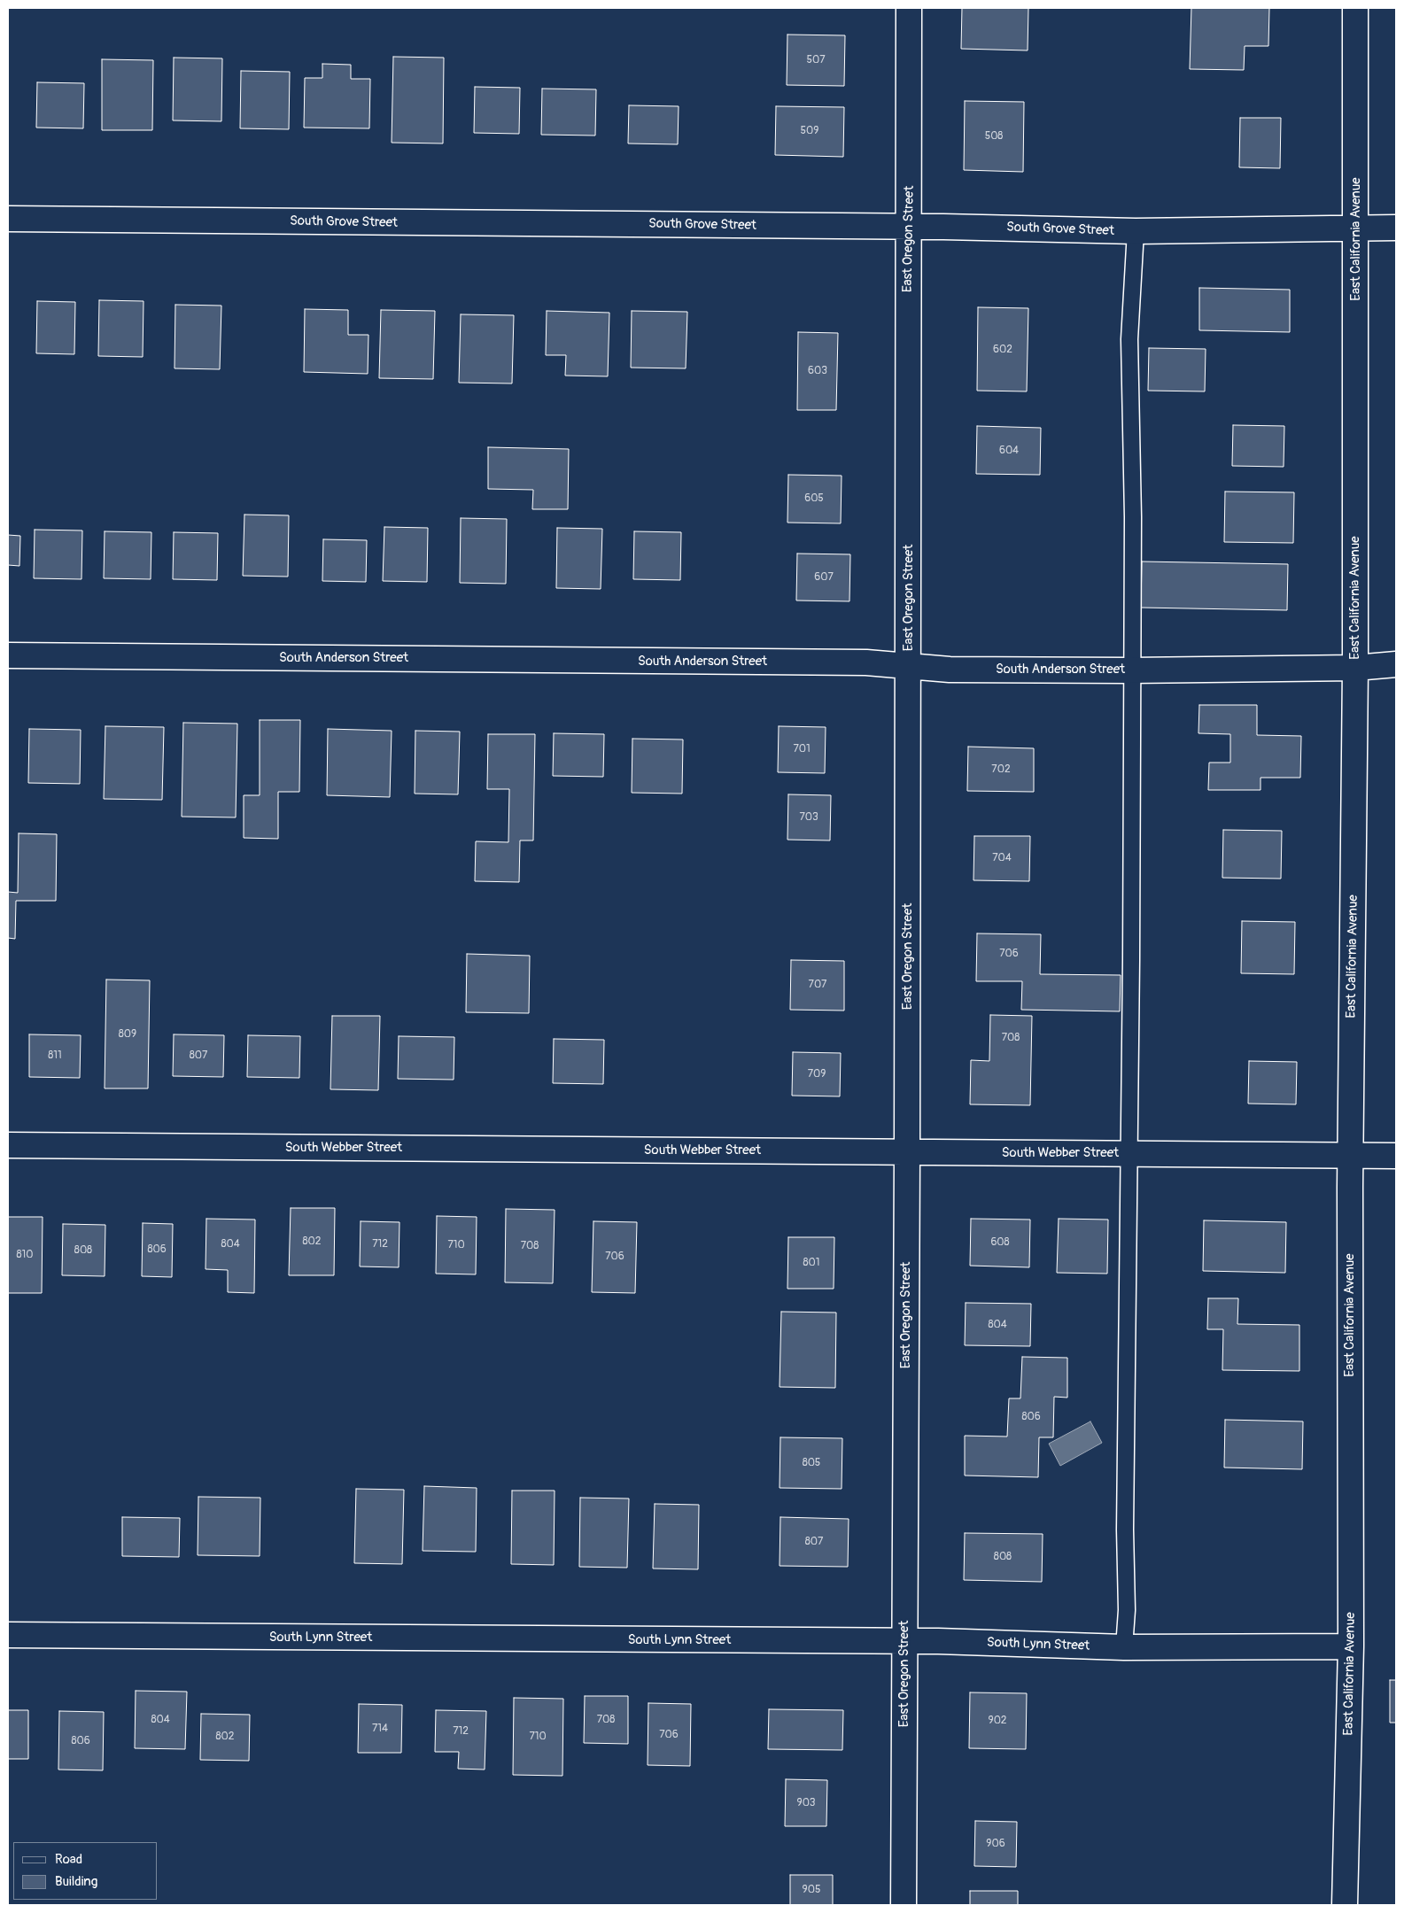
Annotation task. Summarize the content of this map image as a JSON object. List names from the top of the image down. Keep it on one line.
{"streets":{"street":["South Grove Street","East Oregon Street","East California Avenue","South Anderson Street","South Webber Street","South Lynn Street"]},"crossings":[["South Grove Street","East Oregon Street"],["South Grove Street","East California Avenue"],["East Oregon Street","South Anderson Street"],["East Oregon Street","South Webber Street"],["East Oregon Street","South Lynn Street"],["East California Avenue","South Anderson Street"],["East California Avenue","South Webber Street"],["East California Avenue","South Lynn Street"]],"house_numbers":["507","509","508","602","603","604","605","607","701","702","703","704","706","707","809","708","811","807","709","802","608","804","712","710","708","806","808","810","706","801","804","806","805","807","808","804","708","902","714","712","706","802","710","806","903","906","905"],"legend":["Road","Building"]}
